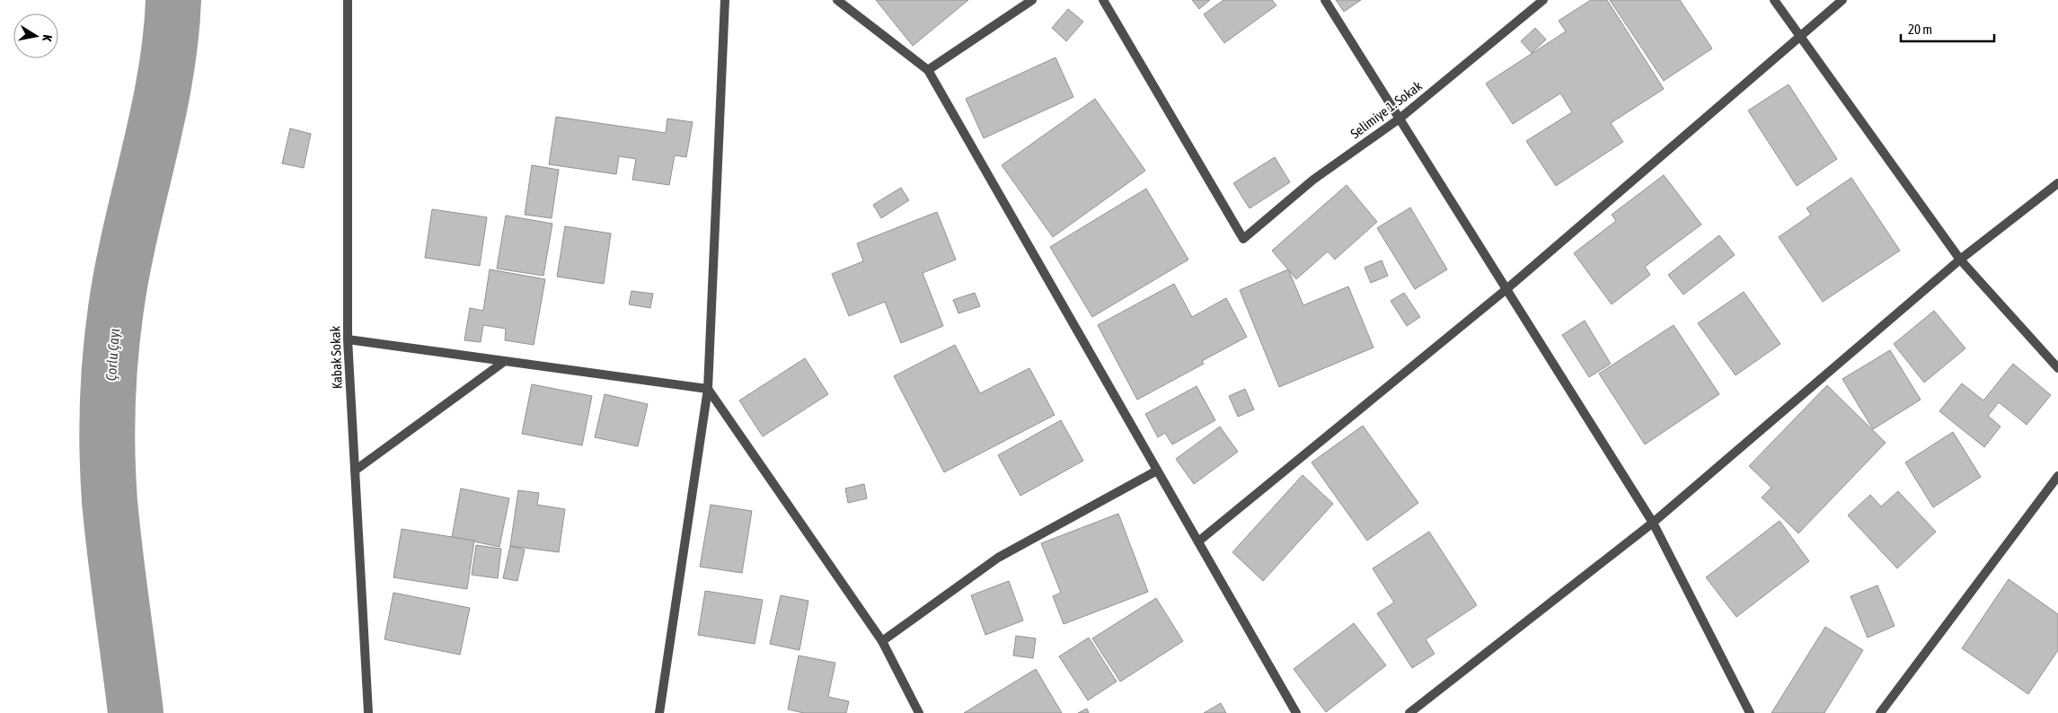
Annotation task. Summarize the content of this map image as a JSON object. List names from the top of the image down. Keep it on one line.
{"streets":{"street":["Selimiye 1. Sokak","Kabak Sokak"]},"water":["Çorlu Çayı"],"scale_bar":"20 m","north":"right"}
